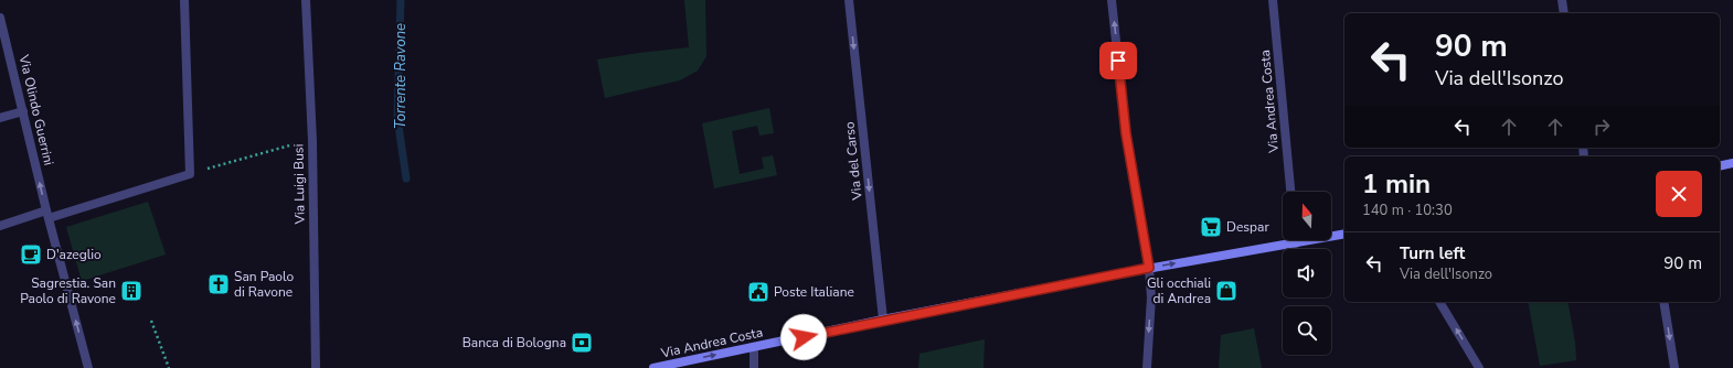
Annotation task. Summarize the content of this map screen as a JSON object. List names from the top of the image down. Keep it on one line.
{"streets":{"main road":["Via Andrea Costa"],"street":["Via Olindo Guerrini","Via del Carso","Via Luigi Busi"]},"crossings":[["Via Andrea Costa","Via del Carso"]],"one_way":["Via Olindo Guerrini","Via del Carso"],"water":["Torrente Ravone"],"places":{"supermarket":["Despar"],"cafe":["D'azeglio"],"church":["San Paolo di Ravone"],"building":["Sagrestia. San Paolo di Ravone"],"shop":["Gli occhiali di Andrea"],"public building":["Poste Italiane"],"bank":["Banca di Bologna"]},"north":"top","page":{"turn":["90 m","Via dell'Isonzo"],"heading":["1 min","140 m · 10:30"],"list":[{"name":"Turn left","note":"Via dell'Isonzo","value":"90 m"}]}}
